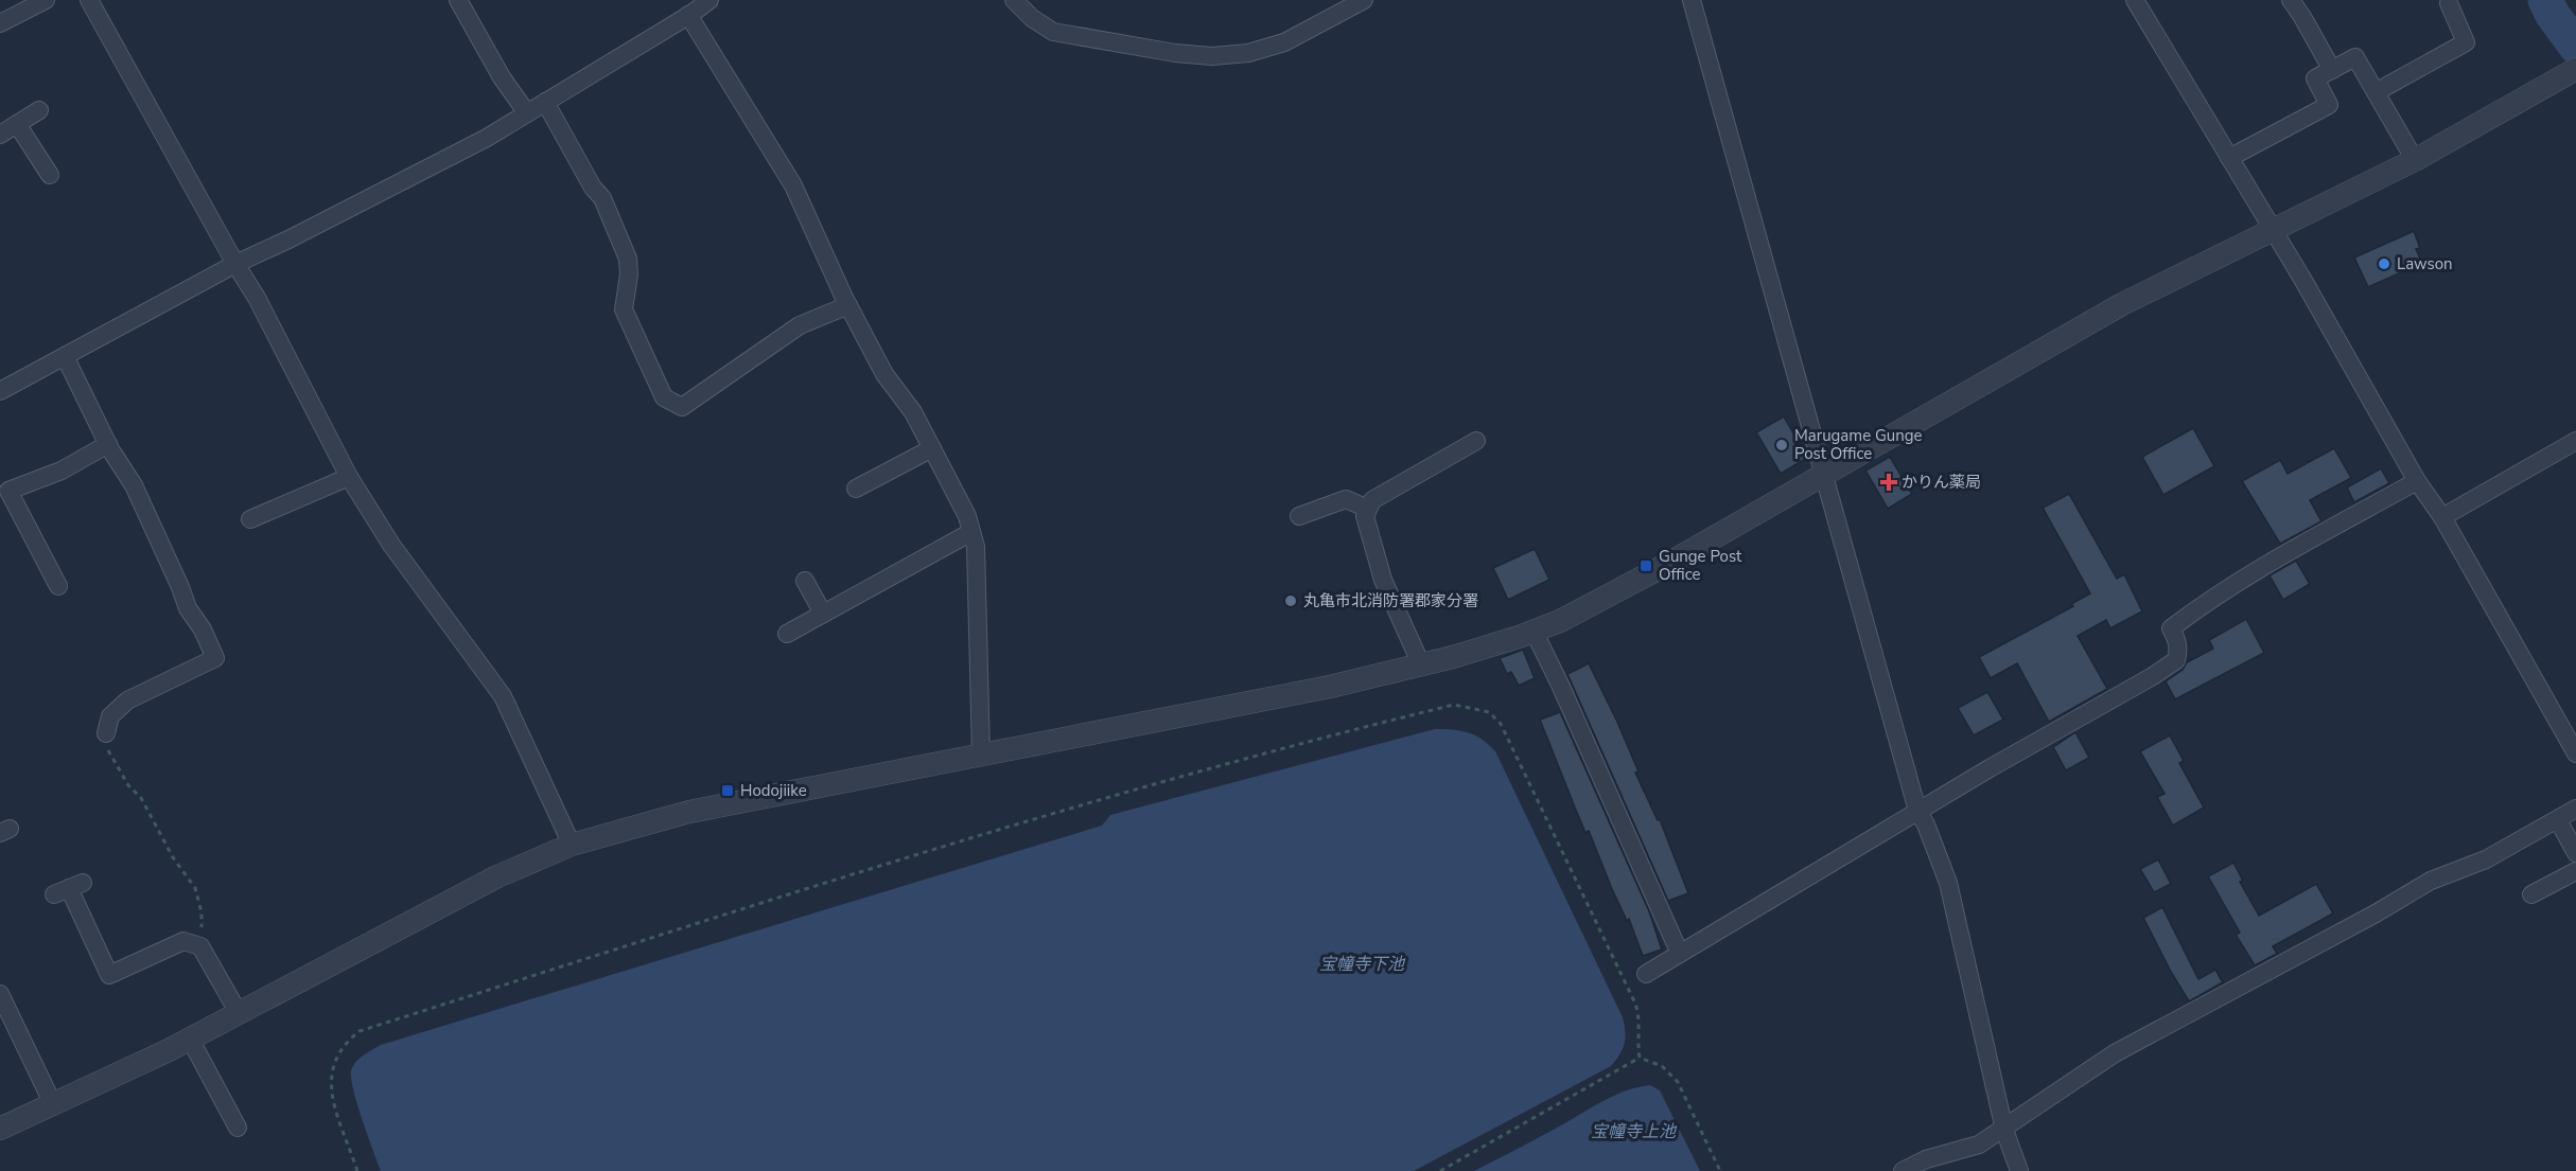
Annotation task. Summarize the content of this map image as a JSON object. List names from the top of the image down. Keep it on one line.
{"water":["宝幢寺下池","宝幢寺上池"],"places":{"other":["Lawson","Marugame Gunge Post Office","丸亀市北消防署郡家分署"],"health":["かりん薬局"],"transit":["Gunge Post Office","Hodojiike"]}}
